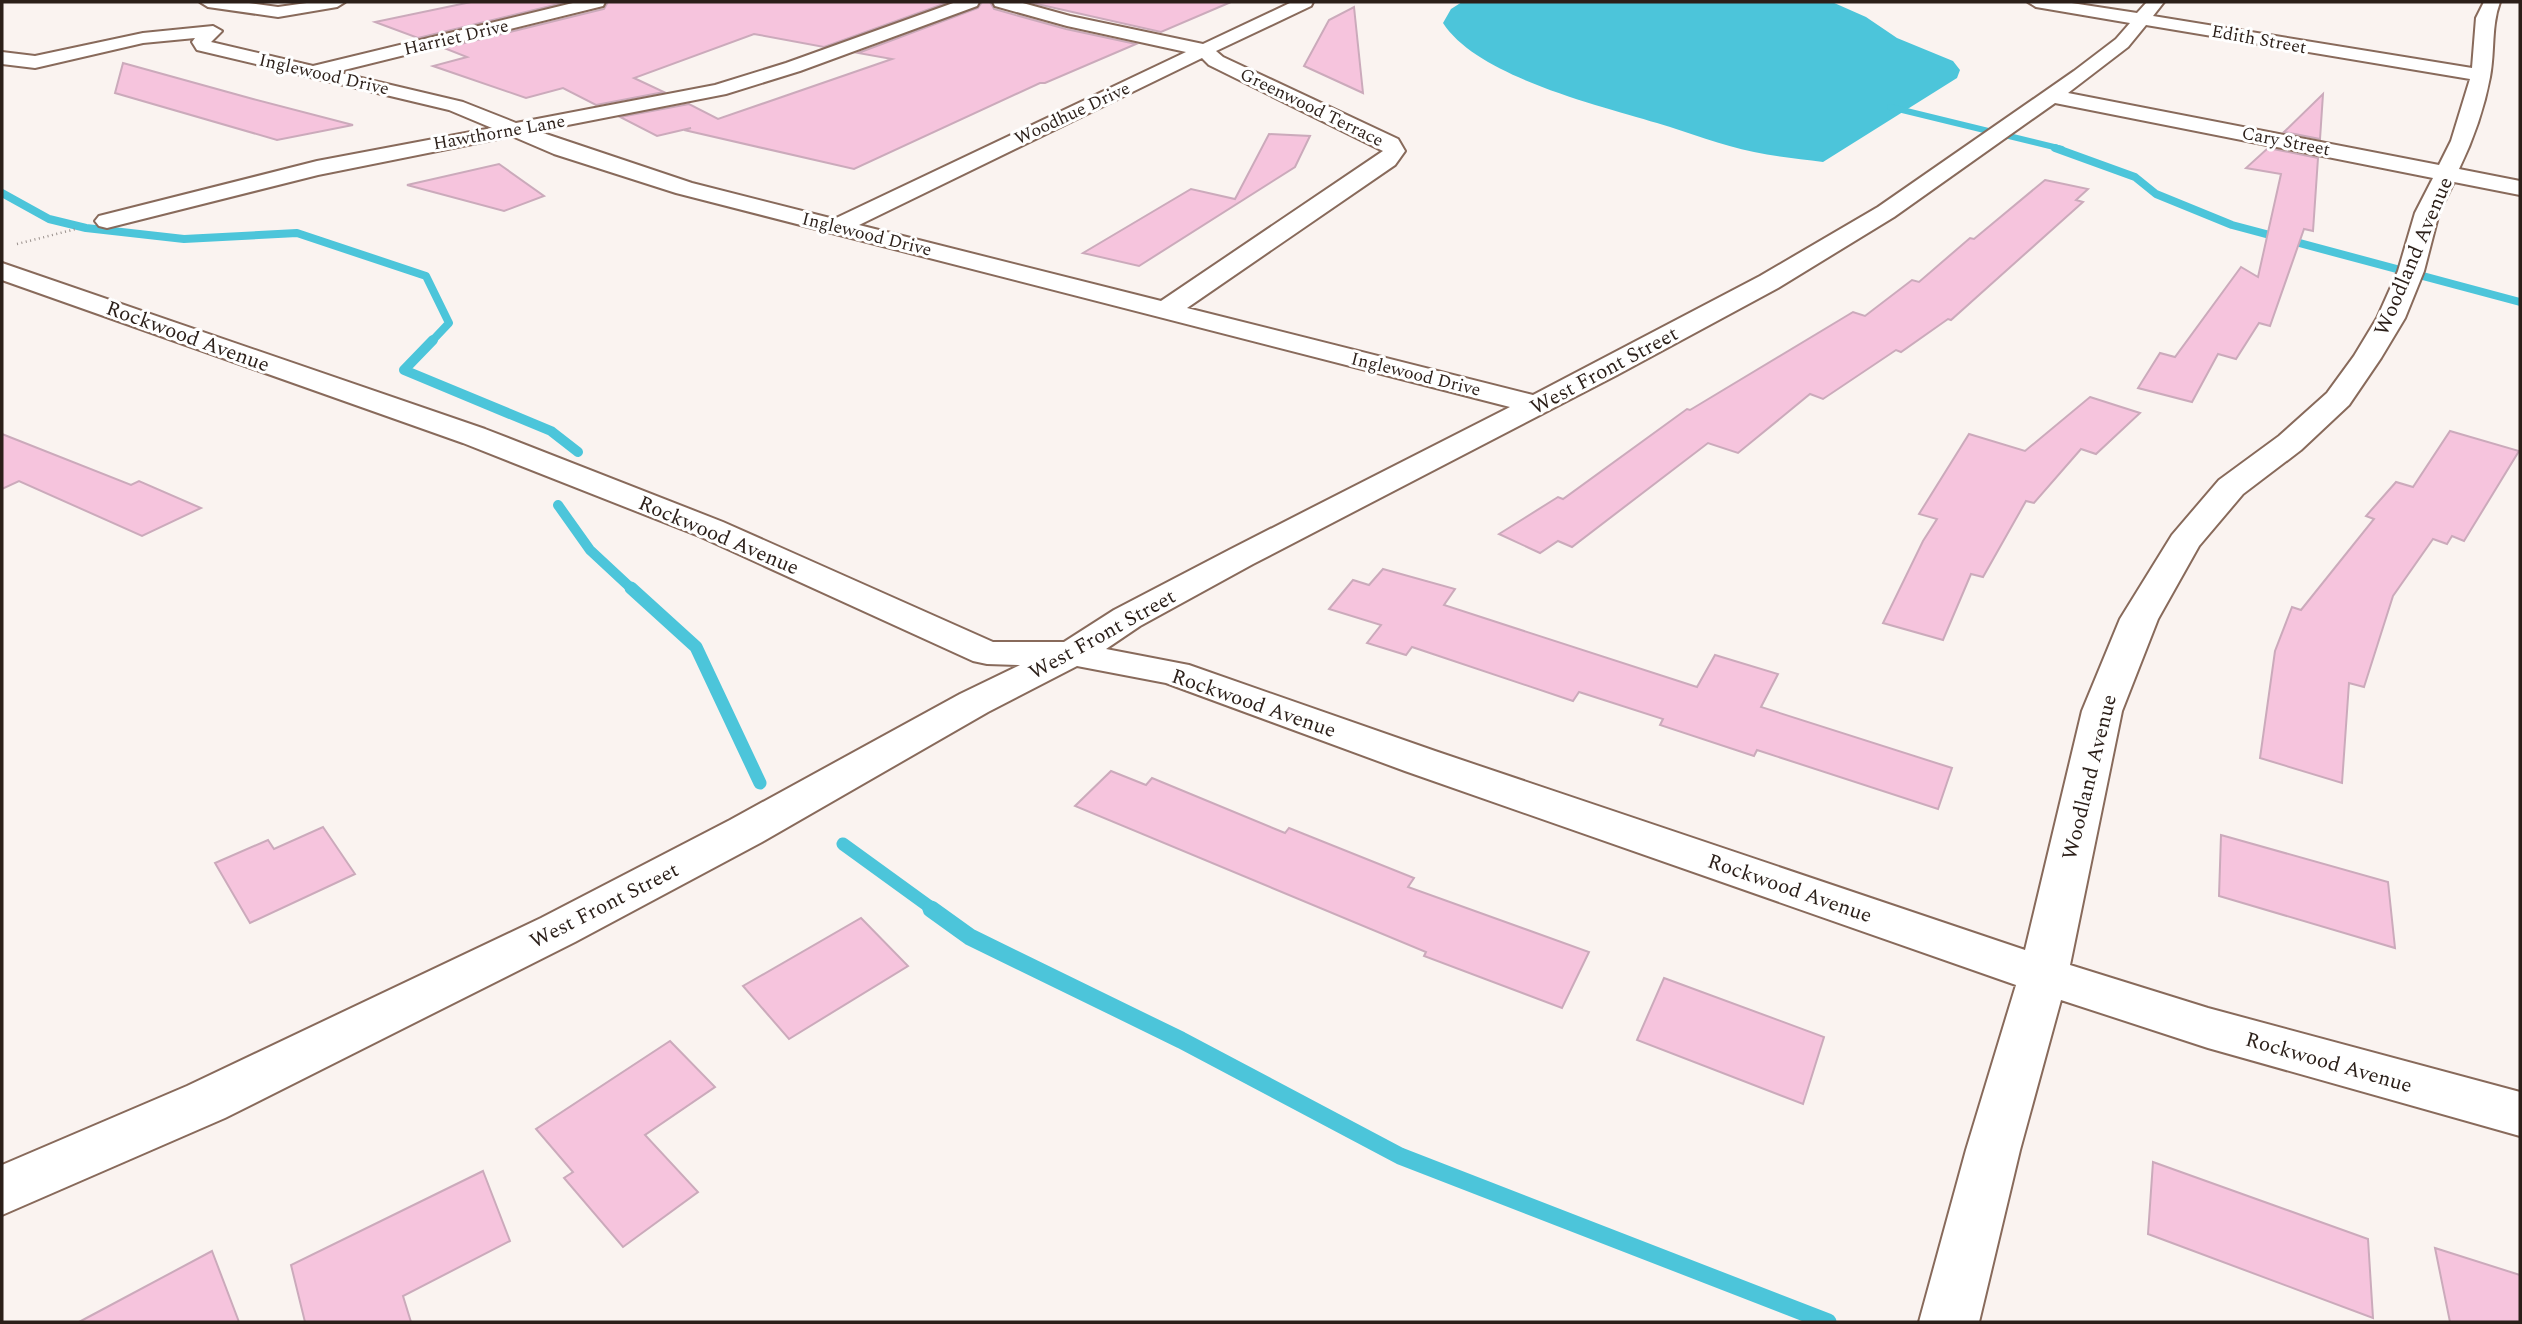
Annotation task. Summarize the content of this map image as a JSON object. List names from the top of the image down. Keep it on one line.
{"streets":{"street":["Harriet Drive","Edith Street","Inglewood Drive","Greenwood Terrace","Woodhue Drive","Hawthorne Lane","Cary Street","Woodland Avenue","Rockwood Avenue","West Front Street"]},"crossings":[["Harriet Drive","Inglewood Drive"],["Edith Street","Woodland Avenue"],["Edith Street","West Front Street"],["Inglewood Drive","Greenwood Terrace"],["Inglewood Drive","Woodhue Drive"],["Inglewood Drive","Hawthorne Lane"],["Inglewood Drive","West Front Street"],["Greenwood Terrace","Woodhue Drive"],["Cary Street","Woodland Avenue"],["Cary Street","West Front Street"],["Woodland Avenue","Rockwood Avenue"],["Rockwood Avenue","West Front Street"]]}
